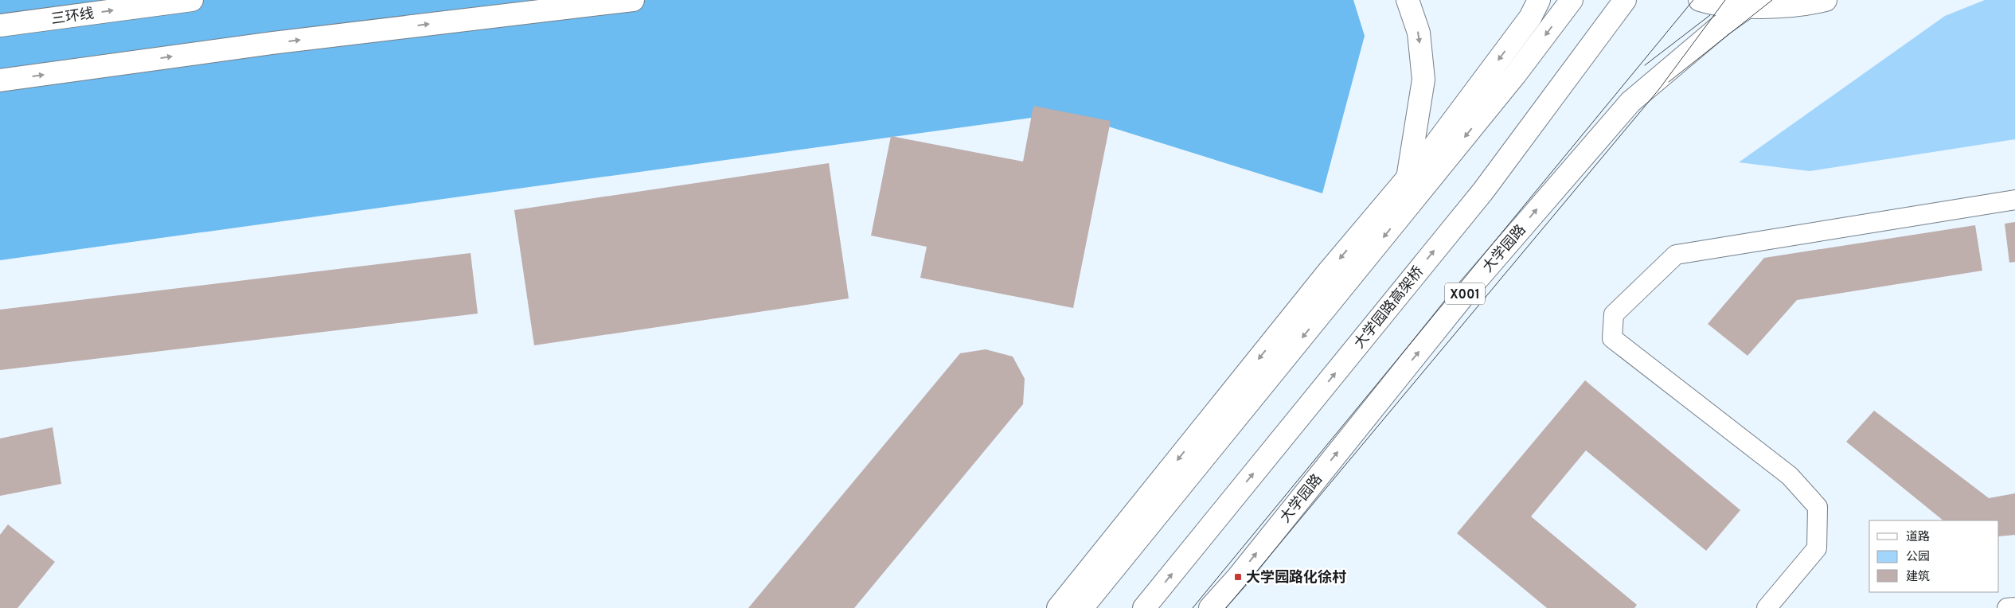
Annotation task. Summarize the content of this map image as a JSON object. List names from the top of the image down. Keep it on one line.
{"streets":{"main road":["三环线","大学园路","X001","大学园路高架桥"]},"places":{"transit":["大学园路化徐村"]},"legend":["道路","公园","建筑"]}
